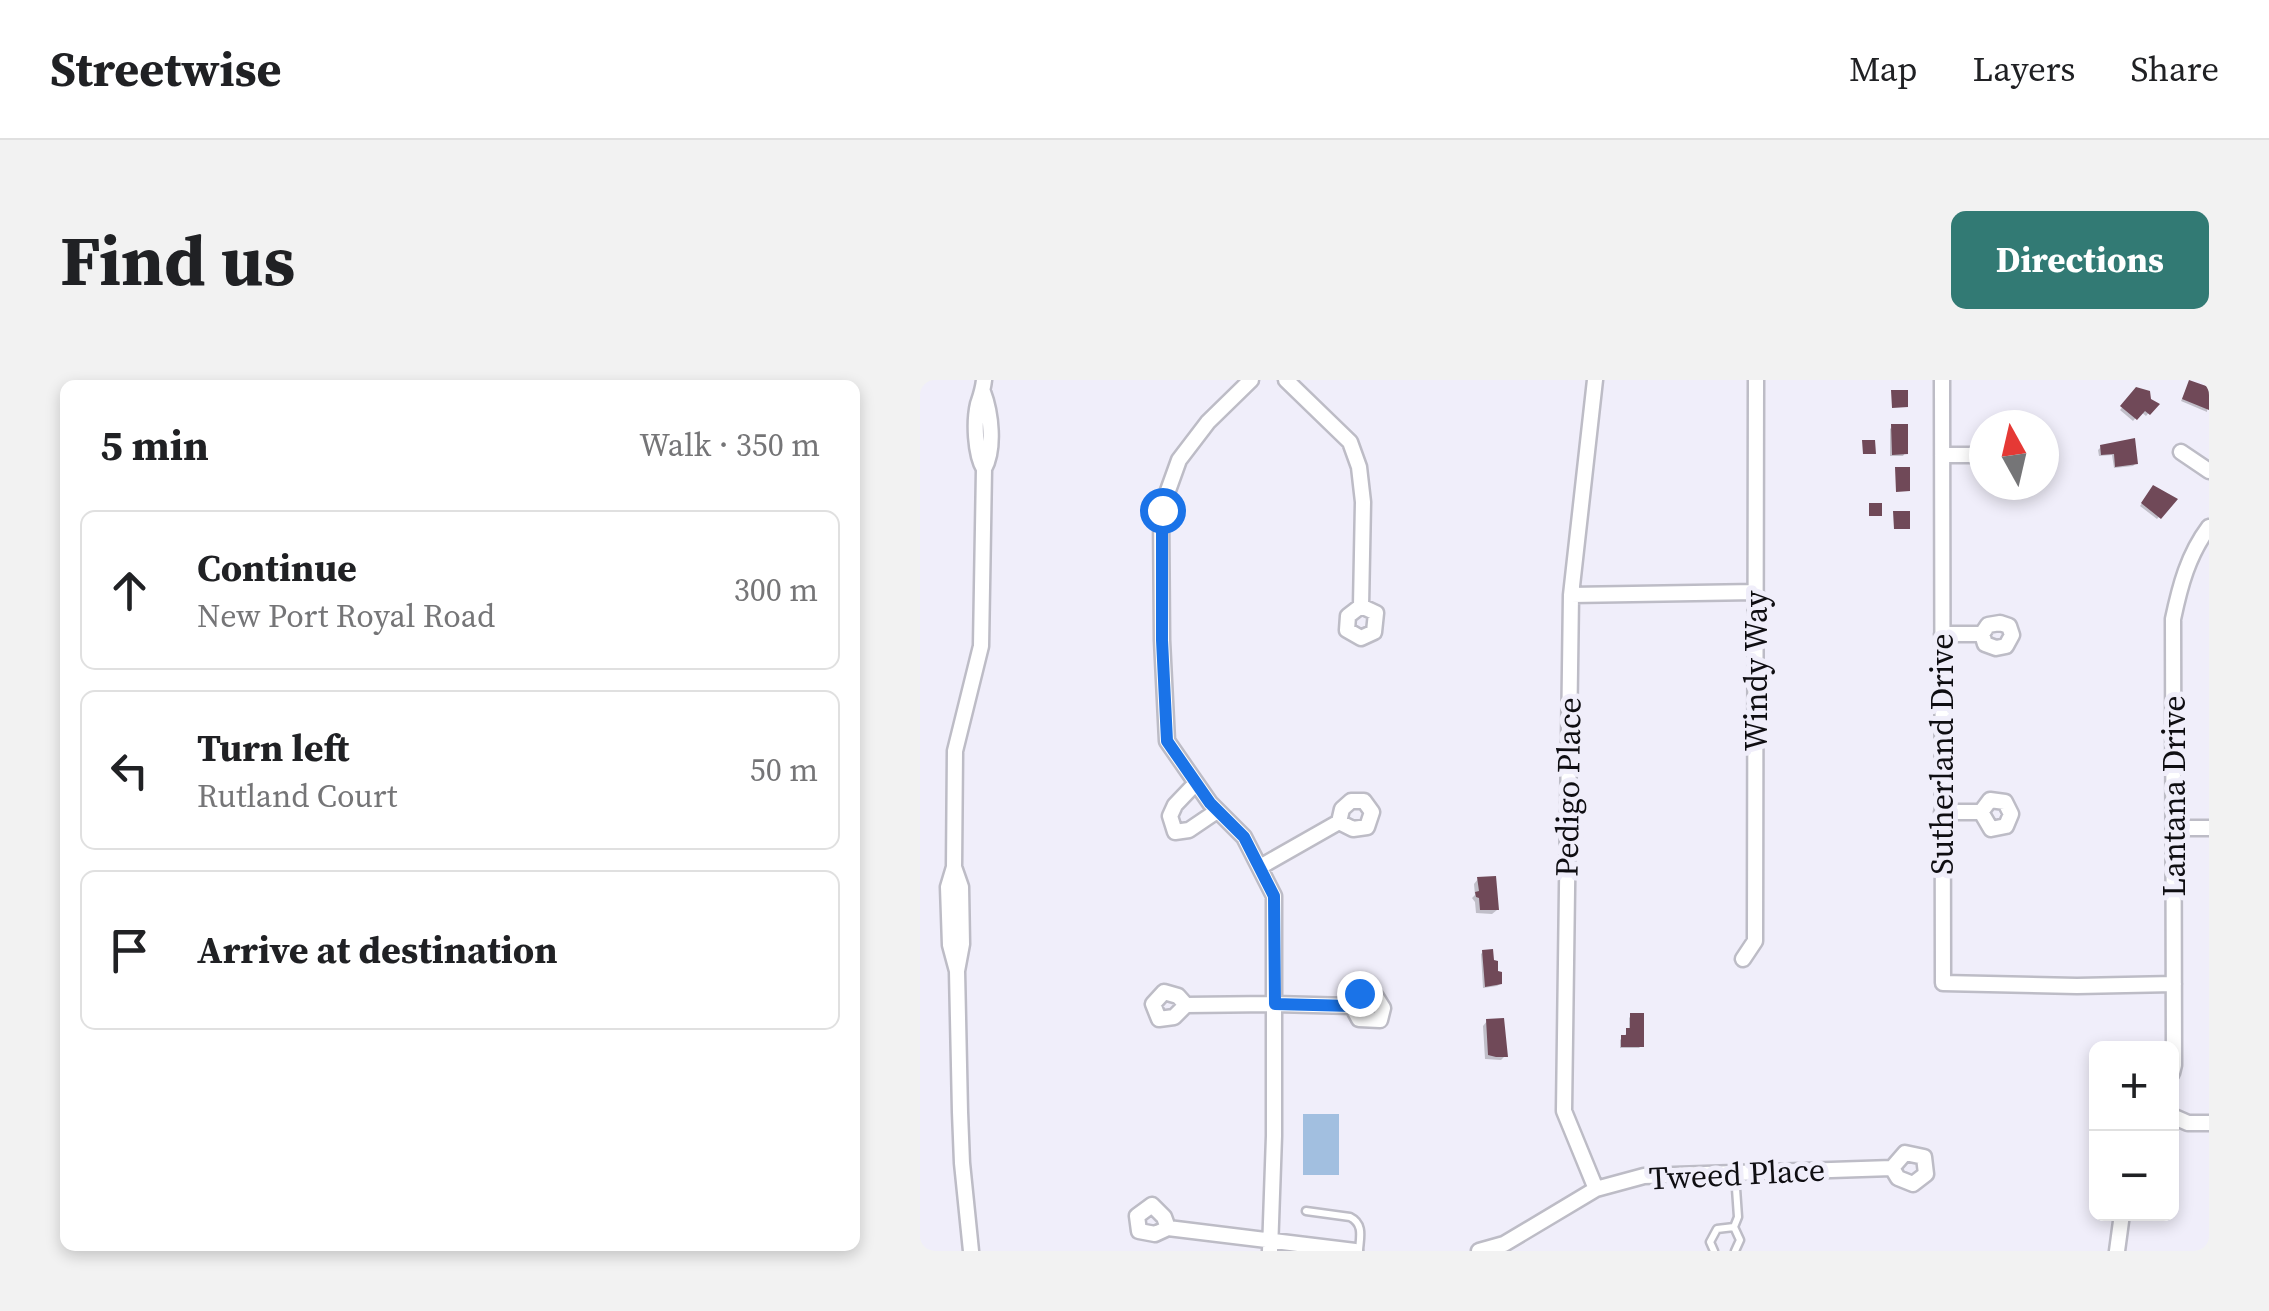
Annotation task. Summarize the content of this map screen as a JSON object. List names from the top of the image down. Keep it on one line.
{"streets":{"street":["Windy Way","Sutherland Drive","Pedigo Place","Lantana Drive","Tweed Place"]},"crossings":[["Sutherland Drive","Lantana Drive"],["Pedigo Place","Tweed Place"]],"north":"top","page":{"header":"Streetwise","nav":["Map","Layers","Share"],"buttons":"Directions","title":"Find us","heading":["5 min","Walk · 350 m"],"list":[["Continue","New Port Royal Road","300 m"],["Turn left","Rutland Court","50 m"],"Arrive at destination"],"map_buttons":["+","−"]}}
